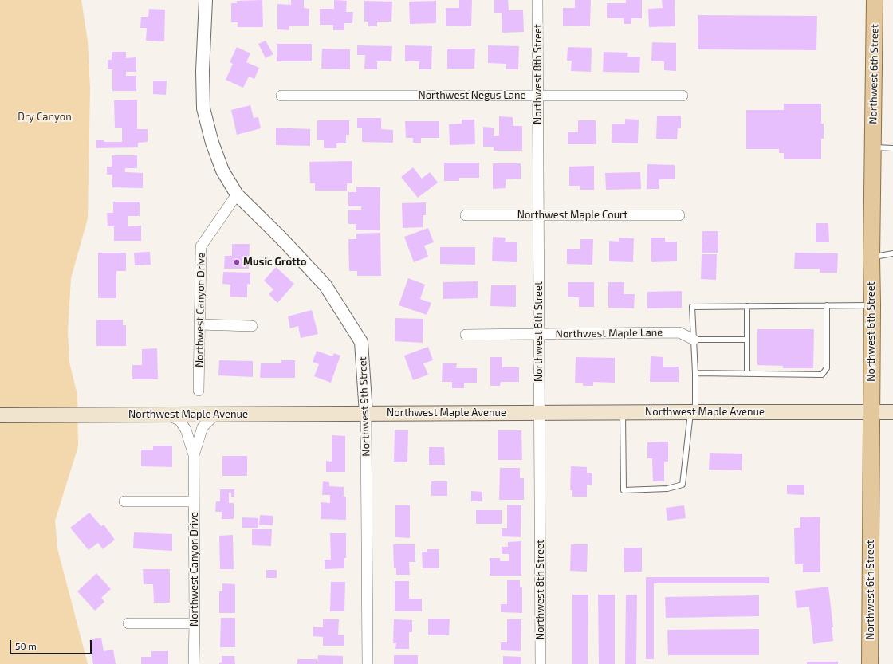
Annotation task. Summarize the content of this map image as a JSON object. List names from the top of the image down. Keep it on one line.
{"streets":{"main road":["Northwest 6th Street","Northwest Maple Avenue"],"street":["Northwest 8th Street","Northwest Negus Lane","Northwest Maple Court","Northwest Canyon Drive","Northwest Maple Lane","Northwest 9th Street"]},"crossings":[["Northwest 8th Street","Northwest Negus Lane"],["Northwest 8th Street","Northwest Maple Court"],["Northwest 8th Street","Northwest Maple Lane"],["Northwest 8th Street","Northwest Maple Avenue"],["Northwest 6th Street","Northwest Maple Avenue"],["Northwest Canyon Drive","Northwest 9th Street"],["Northwest Canyon Drive","Northwest Maple Avenue"],["Northwest 9th Street","Northwest Maple Avenue"]],"parks":["Dry Canyon"],"places":["Music Grotto"],"scale_bar":"50 m"}
